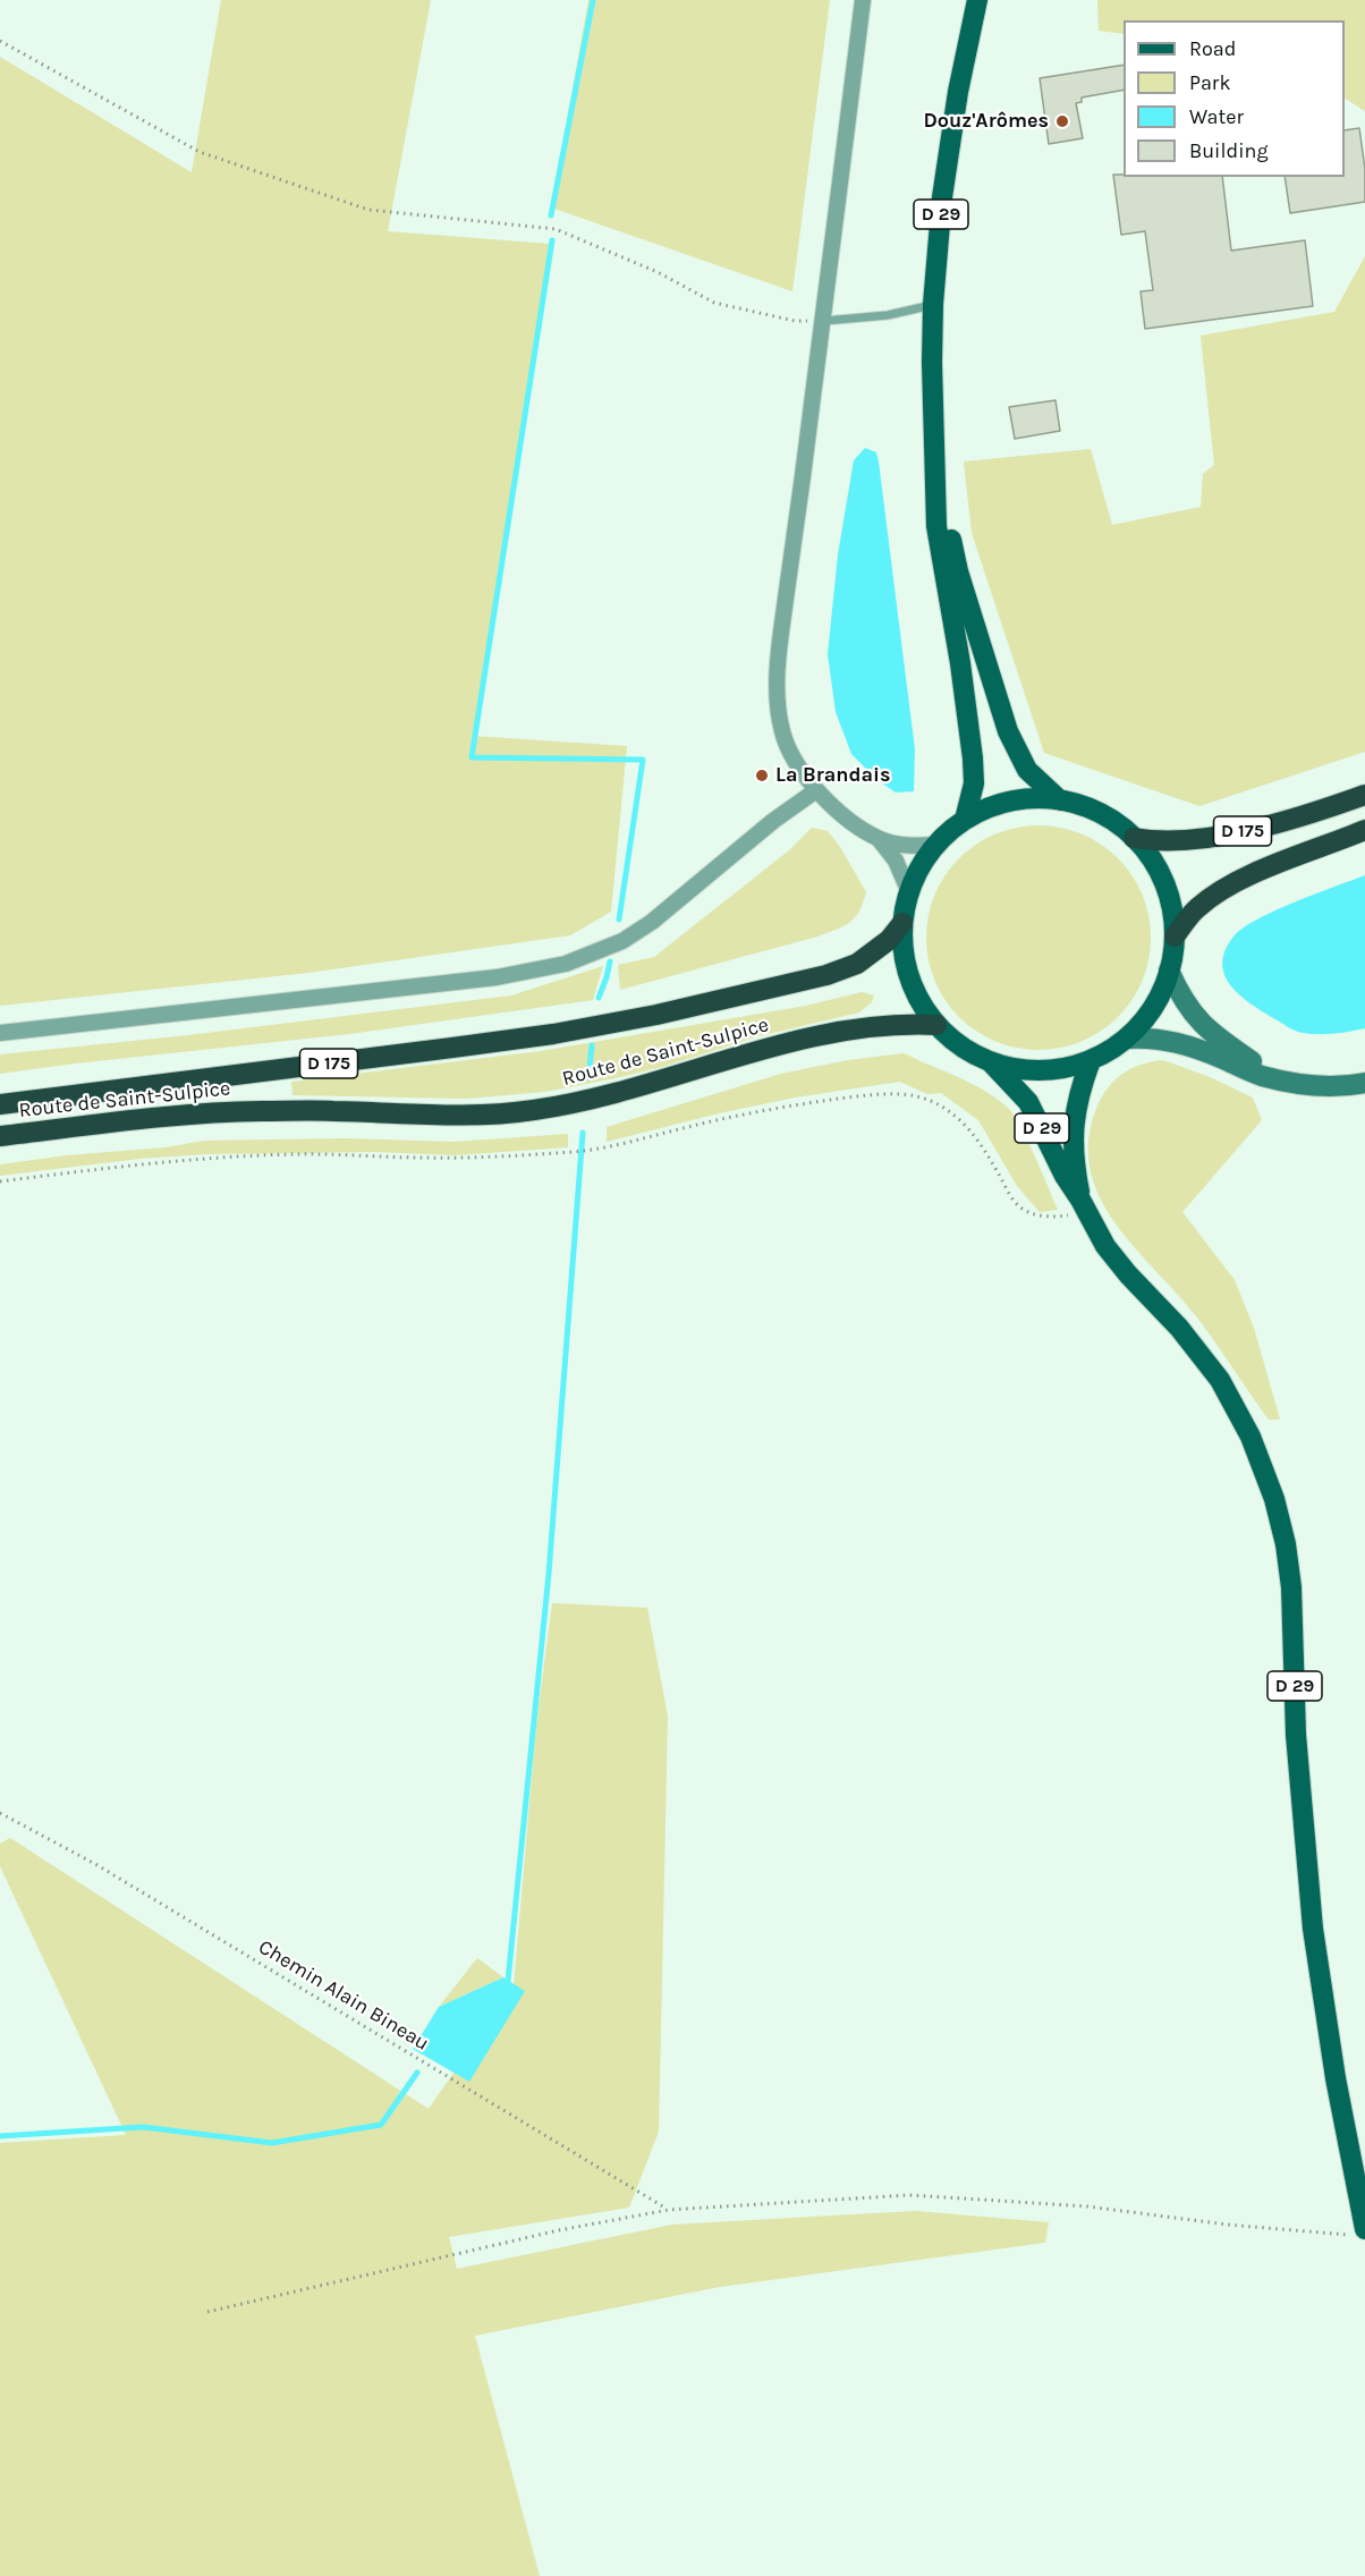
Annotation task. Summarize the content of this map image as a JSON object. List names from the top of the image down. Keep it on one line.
{"streets":{"highway":["D 175","Route de Saint-Sulpice"],"main road":["D 29"],"path":["Chemin Alain Bineau"]},"places":["Douz'Arômes","La Brandais"],"legend":["Road","Park","Water","Building"]}
